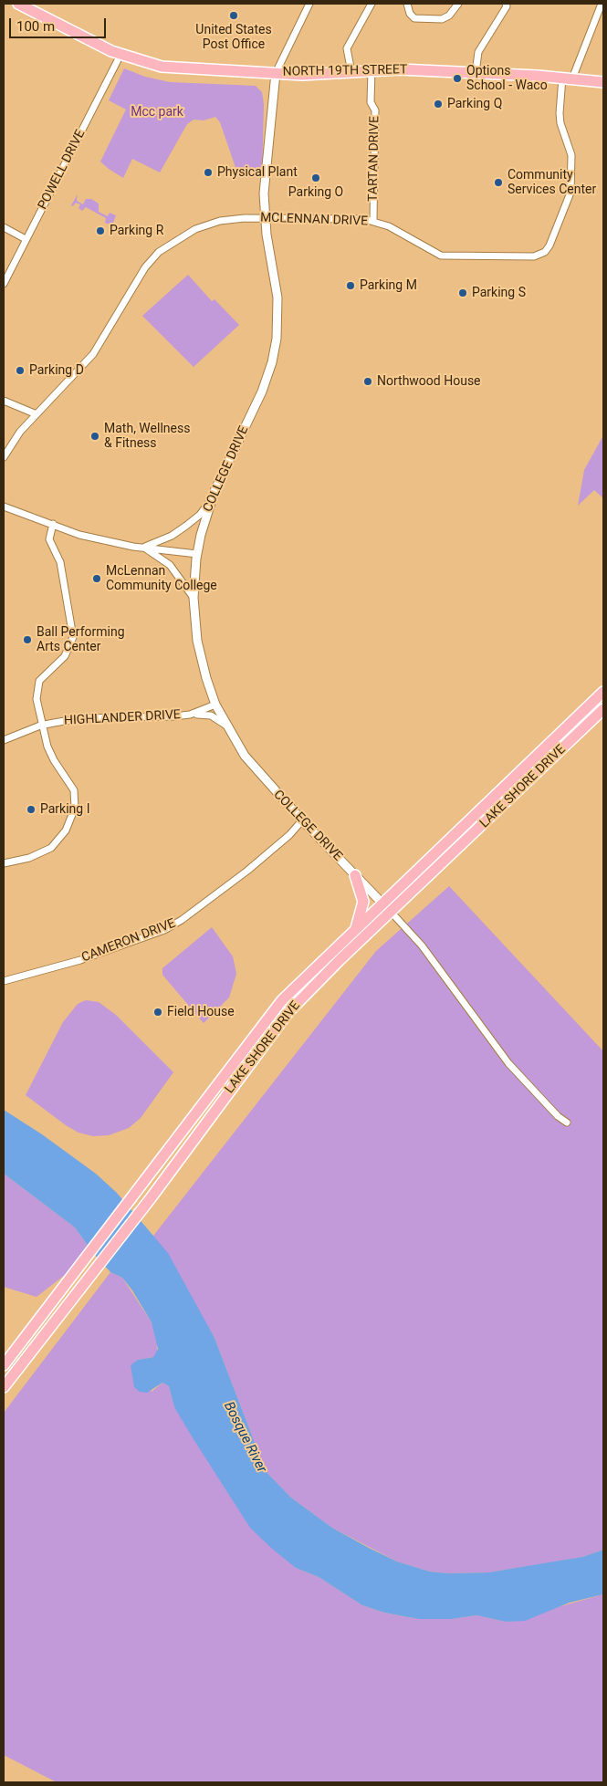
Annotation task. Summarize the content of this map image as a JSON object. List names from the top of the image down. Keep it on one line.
{"streets":{"main road":["NORTH 19TH STREET","LAKE SHORE DRIVE"],"street":["TARTAN DRIVE","POWELL DRIVE","MCLENNAN DRIVE","COLLEGE DRIVE","HIGHLANDER DRIVE","CAMERON DRIVE"]},"crossings":[["NORTH 19TH STREET","TARTAN DRIVE"],["NORTH 19TH STREET","POWELL DRIVE"],["NORTH 19TH STREET","MCLENNAN DRIVE"],["NORTH 19TH STREET","COLLEGE DRIVE"],["TARTAN DRIVE","MCLENNAN DRIVE"],["MCLENNAN DRIVE","COLLEGE DRIVE"],["COLLEGE DRIVE","HIGHLANDER DRIVE"],["COLLEGE DRIVE","LAKE SHORE DRIVE"],["COLLEGE DRIVE","CAMERON DRIVE"]],"water":["Bosque River"],"parks":["Mcc park"],"places":["United States Post Office","Options School - Waco","Parking Q","Physical Plant","Parking O","Community Services Center","Parking R","Parking M","Parking S","Parking D","Northwood House","Math, Wellness & Fitness","McLennan Community College","Ball Performing Arts Center","Parking I","Field House"],"scale_bar":"100 m"}
